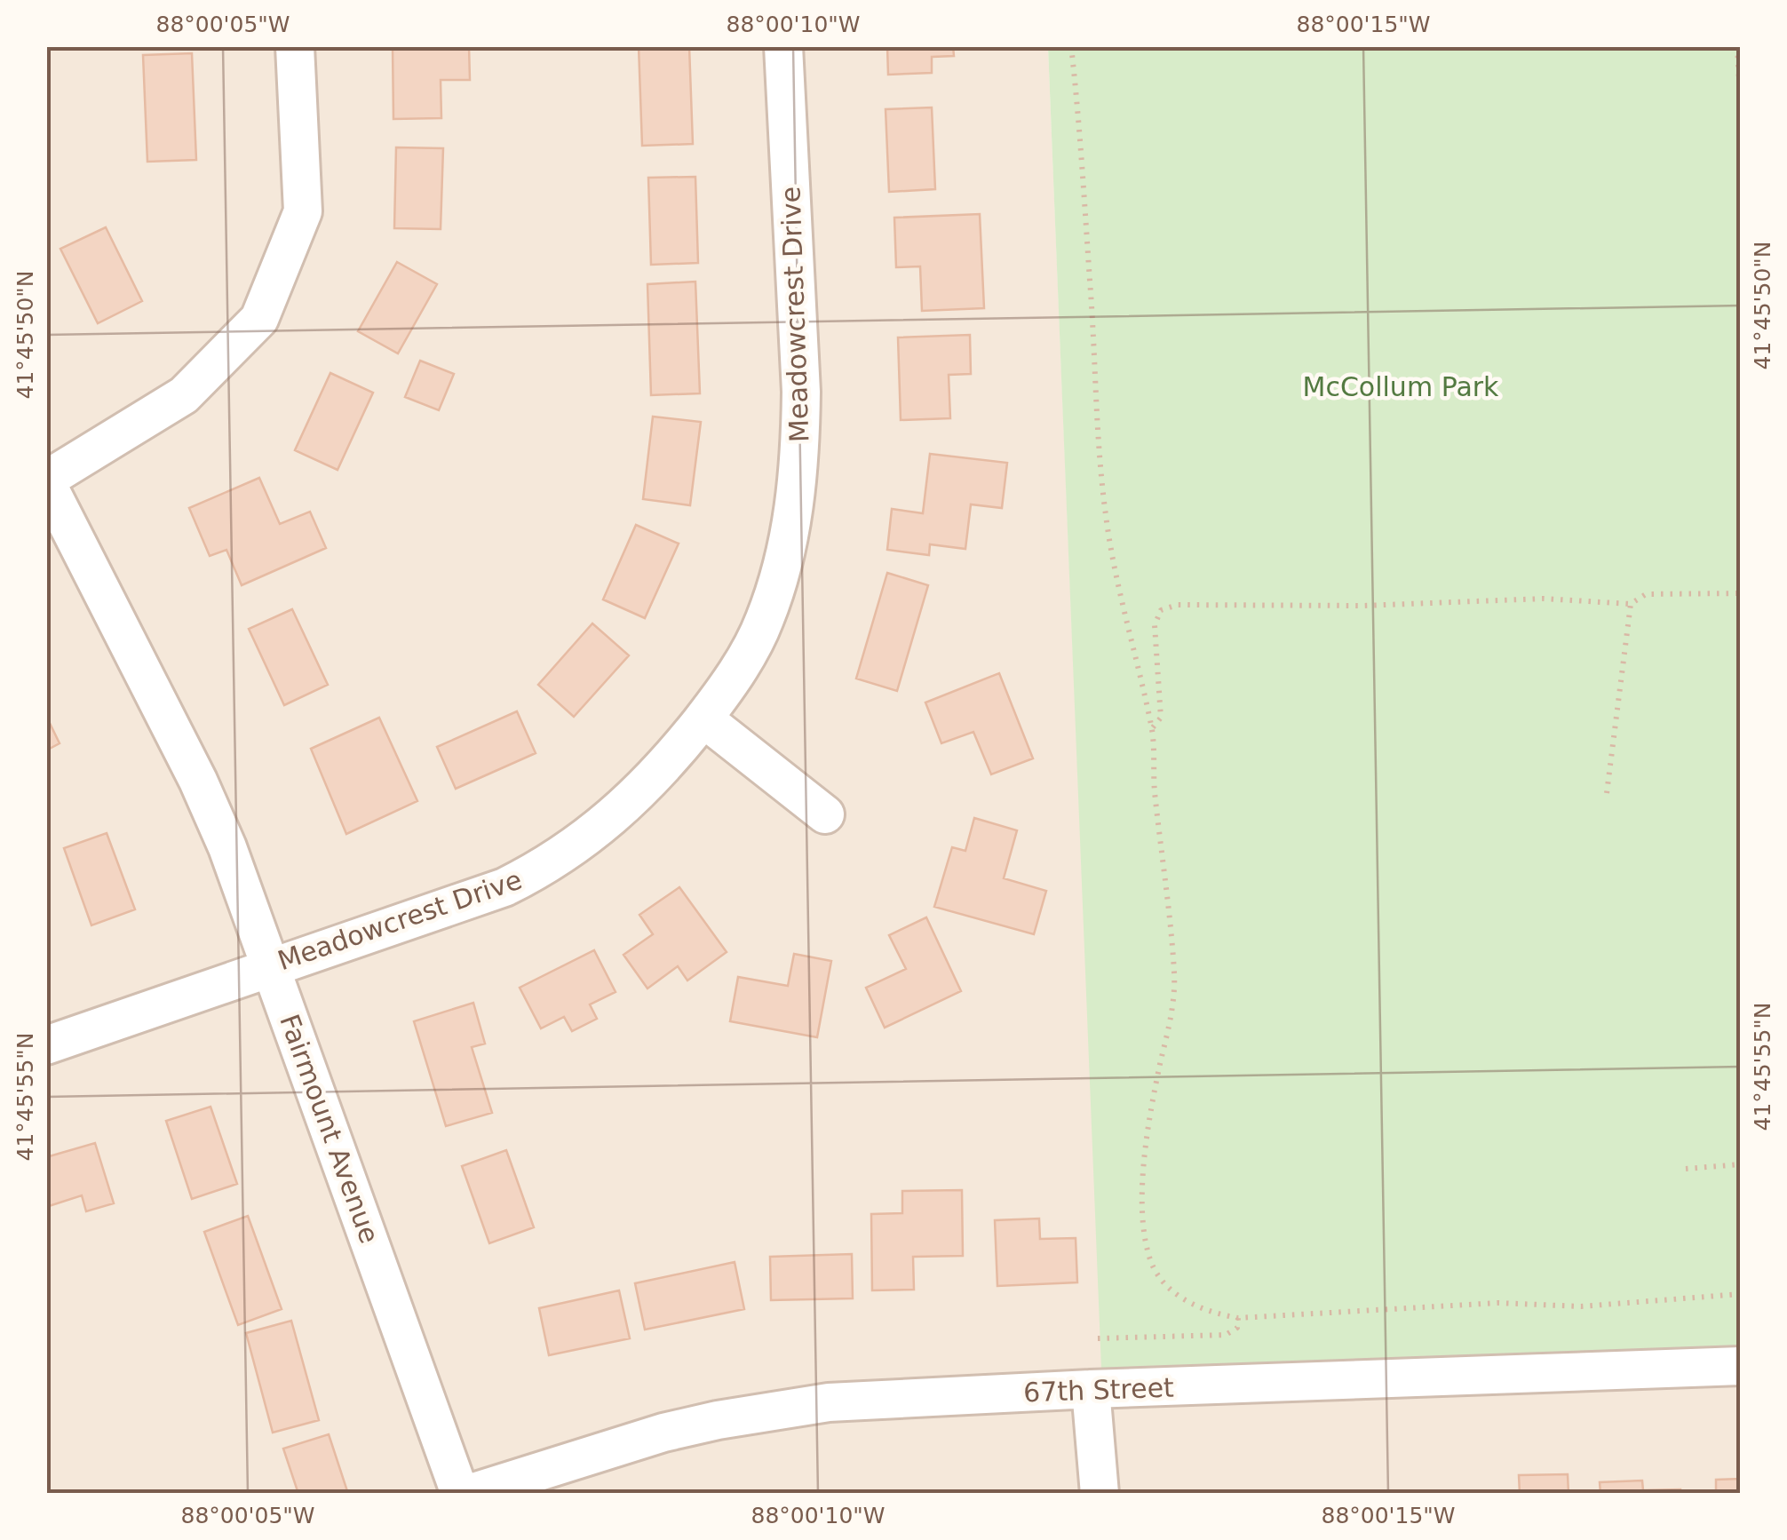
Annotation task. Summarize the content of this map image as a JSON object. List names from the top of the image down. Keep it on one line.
{"streets":{"street":["Meadowcrest Drive","Fairmount Avenue","67th Street"]},"crossings":[["Meadowcrest Drive","Fairmount Avenue"]],"parks":["McCollum Park"],"coordinates":["88°00'05\"W","88°00'10\"W","88°00'15\"W","41°45'50\"N","41°45'55\"N"]}
